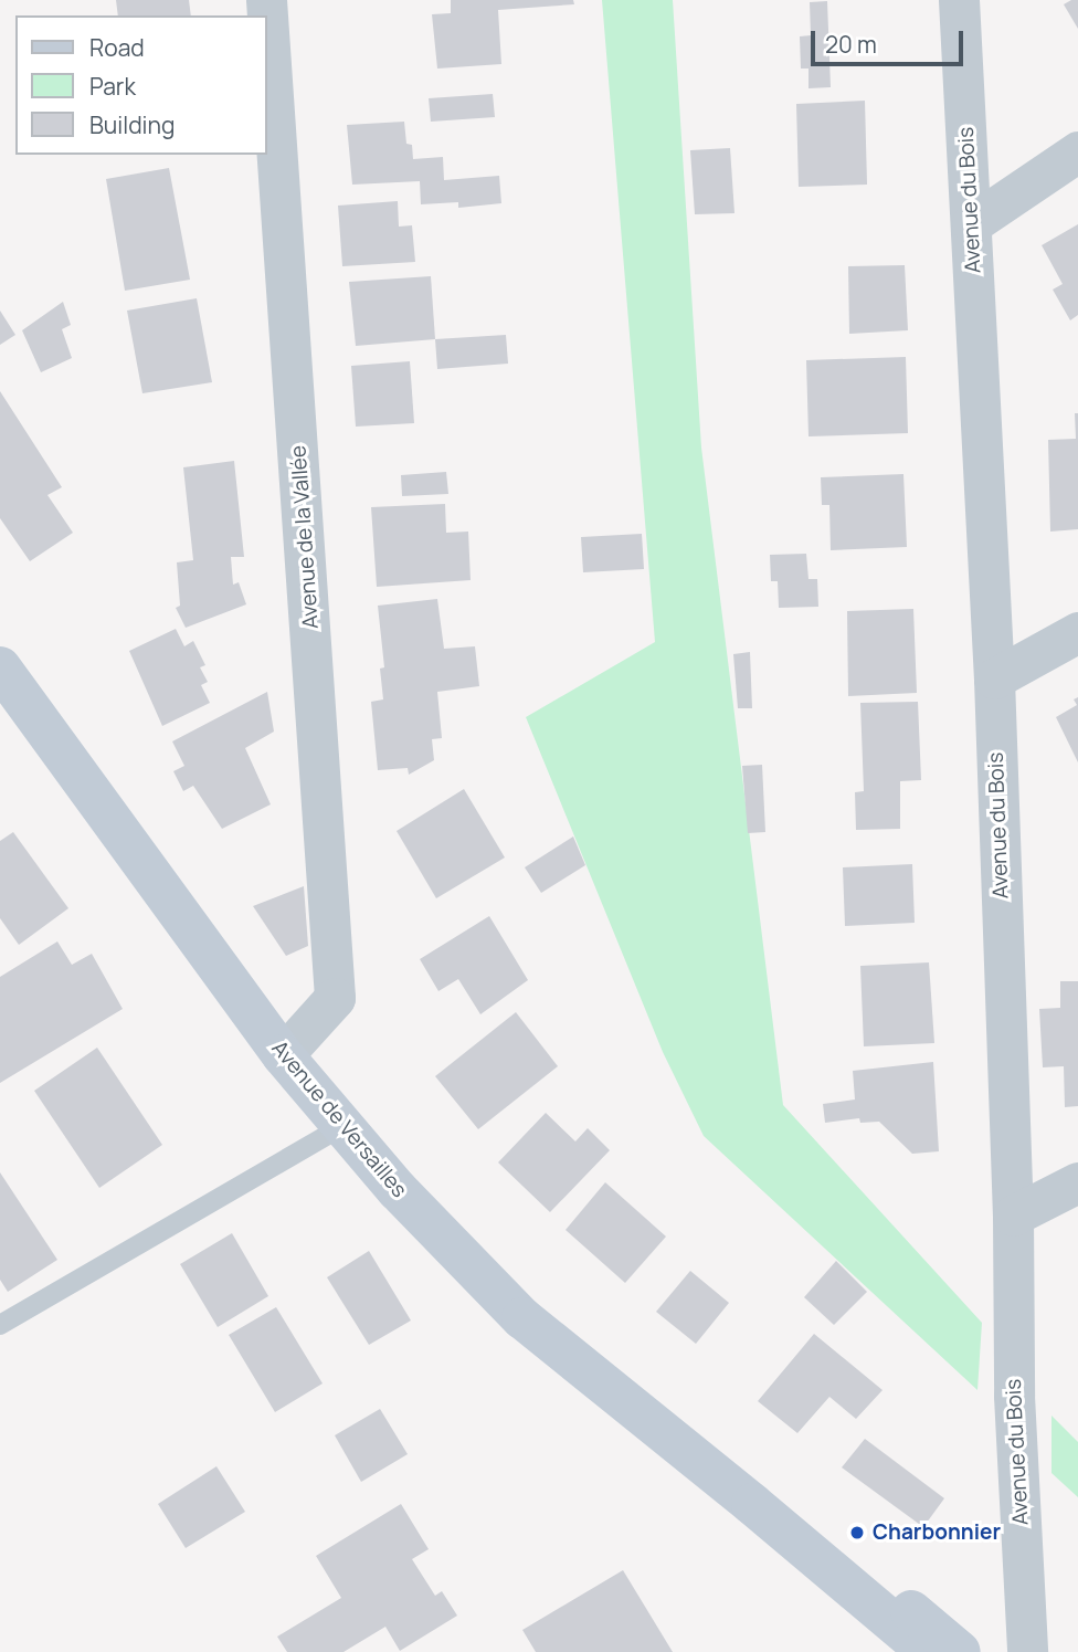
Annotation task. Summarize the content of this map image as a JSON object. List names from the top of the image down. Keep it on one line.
{"streets":{"street":["Avenue du Bois","Avenue de la Vallée","Avenue de Versailles"]},"crossings":[["Avenue de la Vallée","Avenue de Versailles"]],"places":["Charbonnier"],"legend":["Road","Park","Building"],"scale_bar":"20 m"}
